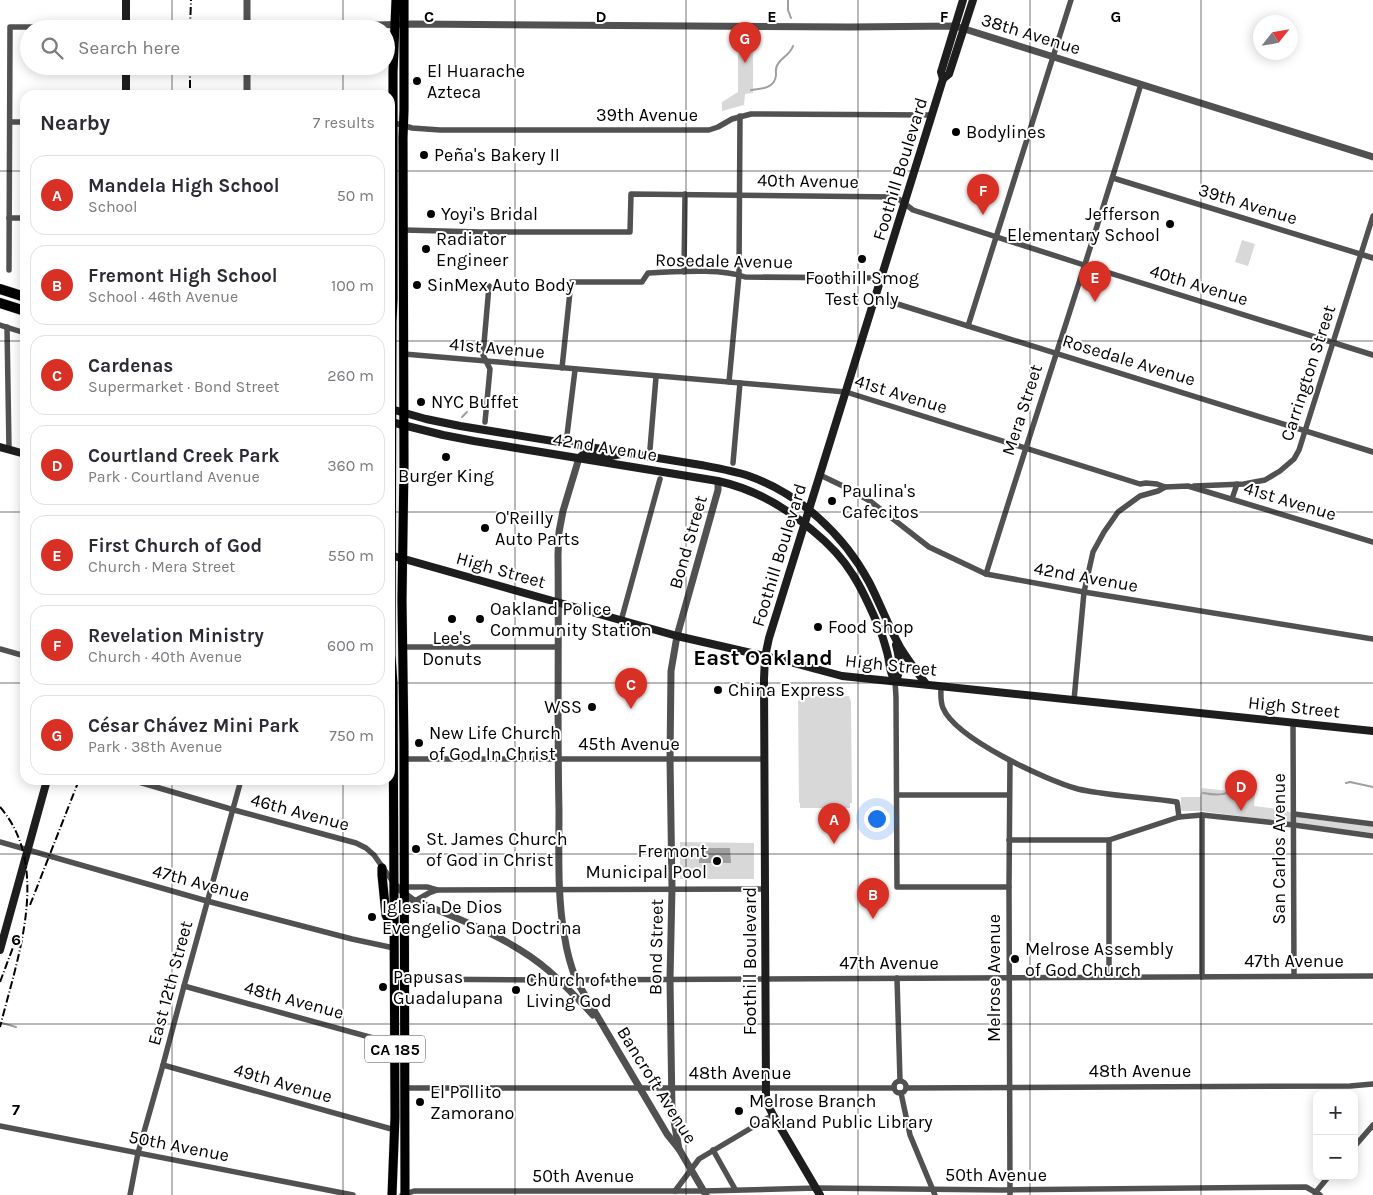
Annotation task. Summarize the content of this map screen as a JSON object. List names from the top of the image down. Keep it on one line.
{"streets":{"main road":["Foothill Boulevard","42nd Avenue","High Street","CA 185"],"street":["38th Avenue","39th Avenue","40th Avenue","Rosedale Avenue","41st Avenue","Carrington Street","Mera Street","Bond Street","45th Avenue","46th Avenue","San Carlos Avenue","47th Avenue","Melrose Avenue","East 12th Street","48th Avenue","49th Avenue","Bancroft Avenue","50th Avenue"]},"crossings":[["38th Avenue","Foothill Boulevard"],["38th Avenue","Mera Street"],["39th Avenue","Foothill Boulevard"],["39th Avenue","Carrington Street"],["39th Avenue","Mera Street"],["Foothill Boulevard","40th Avenue"],["Foothill Boulevard","Rosedale Avenue"],["Foothill Boulevard","41st Avenue"],["Foothill Boulevard","42nd Avenue"],["Foothill Boulevard","High Street"],["Foothill Boulevard","45th Avenue"],["Foothill Boulevard","47th Avenue"],["Foothill Boulevard","48th Avenue"],["Foothill Boulevard","50th Avenue"],["40th Avenue","Carrington Street"],["40th Avenue","Mera Street"],["Rosedale Avenue","41st Avenue"],["Rosedale Avenue","Carrington Street"],["Rosedale Avenue","Mera Street"],["41st Avenue","Carrington Street"],["41st Avenue","Mera Street"],["Mera Street","42nd Avenue"],["42nd Avenue","Bond Street"],["42nd Avenue","High Street"],["42nd Avenue","CA 185"],["42nd Avenue","Bancroft Avenue"],["Bond Street","High Street"],["Bond Street","45th Avenue"],["Bond Street","47th Avenue"],["Bond Street","48th Avenue"],["Bond Street","Bancroft Avenue"],["High Street","San Carlos Avenue"],["High Street","CA 185"],["High Street","Bancroft Avenue"],["45th Avenue","CA 185"],["45th Avenue","Bancroft Avenue"],["46th Avenue","47th Avenue"],["46th Avenue","East 12th Street"],["46th Avenue","CA 185"],["46th Avenue","Bancroft Avenue"],["San Carlos Avenue","47th Avenue"],["47th Avenue","Melrose Avenue"],["47th Avenue","East 12th Street"],["47th Avenue","CA 185"],["47th Avenue","Bancroft Avenue"],["Melrose Avenue","48th Avenue"],["Melrose Avenue","50th Avenue"],["East 12th Street","48th Avenue"],["East 12th Street","49th Avenue"],["East 12th Street","50th Avenue"],["48th Avenue","CA 185"],["48th Avenue","Bancroft Avenue"],["CA 185","49th Avenue"],["CA 185","50th Avenue"],["Bancroft Avenue","50th Avenue"]],"districts":["East Oakland"],"places":["El Huarache Azteca","Bodylines","Peña's Bakery II","Yoyi's Bridal","Jefferson Elementary School","Radiator Engineer","Foothill Smog Test Only","SinMex Auto Body","NYC Buffet","Burger King","Paulina's Cafecitos","O'Reilly Auto Parts","Lee's Donuts","Oakland Police Community Station","Food Shop","China Express","WSS","New Life Church of God In Christ","St. James Church of God in Christ","Fremont Municipal Pool","Iglesia De Dios Evengelio Sana Doctrina","Melrose Assembly of God Church","Papusas Guadalupana","Church of the Living God","El Pollito Zamorano","Melrose Branch Oakland Public Library"],"north":"top right","page":{"search":"Search here","pins":["G","F","E","C","D","A","B"],"heading":["Nearby","7 results"],"list":[{"mark":"A","name":"Mandela High School","note":"School","value":"50 m"},{"mark":"B","name":"Fremont High School","note":"School · 46th Avenue","value":"100 m"},{"mark":"C","name":"Cardenas","note":"Supermarket · Bond Street","value":"260 m"},{"mark":"D","name":"Courtland Creek Park","note":"Park · Courtland Avenue","value":"360 m"},{"mark":"E","name":"First Church of God","note":"Church · Mera Street","value":"550 m"},{"mark":"F","name":"Revelation Ministry","note":"Church · 40th Avenue","value":"600 m"},{"mark":"G","name":"César Chávez Mini Park","note":"Park · 38th Avenue","value":"750 m"}],"map_buttons":["+","−"]},"grid":{"columns":["C","D","E","F","G"],"rows":["6","7"]}}
